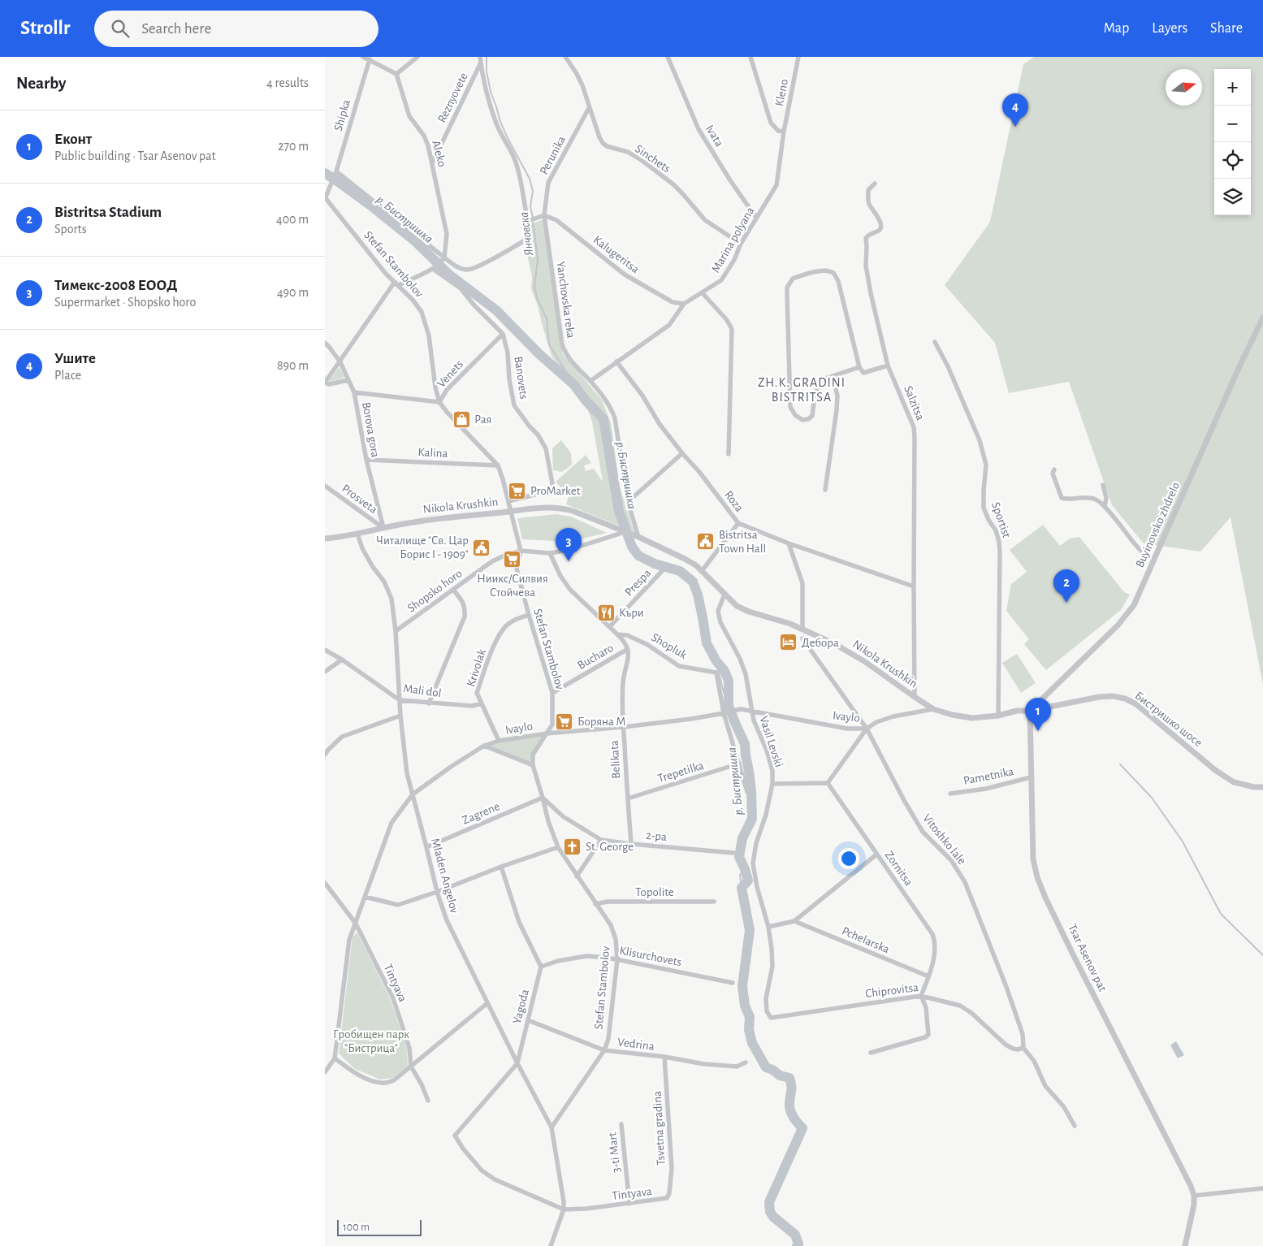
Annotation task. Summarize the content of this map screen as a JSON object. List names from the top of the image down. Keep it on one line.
{"streets":{"street":["Kleno","Reznyovete","Shipka","Ivata","Aleko","Perunika","Sinchets","Marina polyana","Kalugeritsa","Stefan Stambolov","Yanchovska reka","Venets","Banovets","Salzitsa","Borova gora","Kalina","Prosveta","Roza","Nikola Krushkin","Sportist","Buyinovsko zhdrelo","Prespa","Shopsko horo","Shopluk","Bucharo","Krivolak","Mali dol","Ivaylo","Бистришко шосе","Vasil Levski","Belikata","Trepetilka","Pametnika","Zagrene","2-ра","Vitoshko lale","Zornitsa","Mladen Angelov","Topolite","Pchelarska","Klisurchovets","Tsar Asenov pat","Tintyava","Chiprovitsa","Yagoda","Vedrina","Tsvetna gradina","3-ti Mart"]},"crossings":[["Kleno","Marina polyana"],["Reznyovete","Aleko"],["Shipka","Stefan Stambolov"],["Ivata","Marina polyana"],["Perunika","Sinchets"],["Perunika","Kalugeritsa"],["Perunika","Yanchovska reka"],["Sinchets","Marina polyana"],["Marina polyana","Kalugeritsa"],["Marina polyana","Yanchovska reka"],["Marina polyana","Roza"],["Kalugeritsa","Yanchovska reka"],["Stefan Stambolov","Venets"],["Stefan Stambolov","Banovets"],["Stefan Stambolov","Kalina"],["Stefan Stambolov","Nikola Krushkin"],["Stefan Stambolov","Shopsko horo"],["Stefan Stambolov","Bucharo"],["Stefan Stambolov","Krivolak"],["Stefan Stambolov","Ivaylo"],["Stefan Stambolov","Zagrene"],["Stefan Stambolov","2-ра"],["Stefan Stambolov","Mladen Angelov"],["Stefan Stambolov","Topolite"],["Stefan Stambolov","Klisurchovets"],["Stefan Stambolov","Vedrina"],["Yanchovska reka","Nikola Krushkin"],["Venets","Banovets"],["Venets","Borova gora"],["Salzitsa","Roza"],["Salzitsa","Nikola Krushkin"],["Borova gora","Kalina"],["Borova gora","Prosveta"],["Borova gora","Nikola Krushkin"],["Prosveta","Nikola Krushkin"],["Nikola Krushkin","Sportist"],["Nikola Krushkin","Buyinovsko zhdrelo"],["Nikola Krushkin","Shopsko horo"],["Nikola Krushkin","Ivaylo"],["Nikola Krushkin","Бистришко шосе"],["Nikola Krushkin","Vasil Levski"],["Nikola Krushkin","Mladen Angelov"],["Nikola Krushkin","Tsar Asenov pat"],["Buyinovsko zhdrelo","Бистришко шосе"],["Buyinovsko zhdrelo","Tsar Asenov pat"],["Shopsko horo","Mladen Angelov"],["Shopluk","Ivaylo"],["Bucharo","Belikata"],["Krivolak","Mali dol"],["Krivolak","Ivaylo"],["Mali dol","Mladen Angelov"],["Ivaylo","Vasil Levski"],["Ivaylo","Belikata"],["Ivaylo","Vitoshko lale"],["Ivaylo","Mladen Angelov"],["Ivaylo","Tintyava"],["Бистришко шосе","Tsar Asenov pat"],["Vasil Levski","Chiprovitsa"],["Belikata","Trepetilka"],["Belikata","2-ра"],["Pametnika","Tsar Asenov pat"],["Zagrene","2-ра"],["Zagrene","Mladen Angelov"],["Vitoshko lale","Chiprovitsa"],["Zornitsa","Pchelarska"],["Zornitsa","Chiprovitsa"],["Mladen Angelov","Tintyava"],["Mladen Angelov","Yagoda"],["Klisurchovets","Yagoda"],["Tintyava","Yagoda"],["Tintyava","Tsvetna gradina"],["Tintyava","3-ti Mart"],["Yagoda","Vedrina"],["Vedrina","Tsvetna gradina"]],"districts":["ZH.K. GRADINI BISTRITSA"],"water":["р. Бистришка","Янчовска"],"parks":["Гробищен парк \"Бистрица\""],"places":{"shop":["Рая"],"supermarket":["ProMarket","Ниикс/Силвия Стойчева","Боряна М"],"public building":["Bistritsa Town Hall","Читалище \"Св. Цар Борис I - 1909\""],"restaurant":["Къри"],"hotel":["Дебора"],"church":["St. George"]},"scale_bar":"100 m","north":"right","page":{"header":"Strollr","search":"Search here","nav":["Map","Layers","Share"],"heading":["Nearby","4 results"],"map_buttons":["+","−"],"pins":["4","3","2","1"],"list":[{"mark":"1","name":"Еконт","note":"Public building · Tsar Asenov pat","value":"270 m"},{"mark":"2","name":"Bistritsa Stadium","note":"Sports","value":"400 m"},{"mark":"3","name":"Тимекс-2008 ЕООД","note":"Supermarket · Shopsko horo","value":"490 m"},{"mark":"4","name":"Ушите","note":"Place","value":"890 m"}],"scale":"100 m"}}
